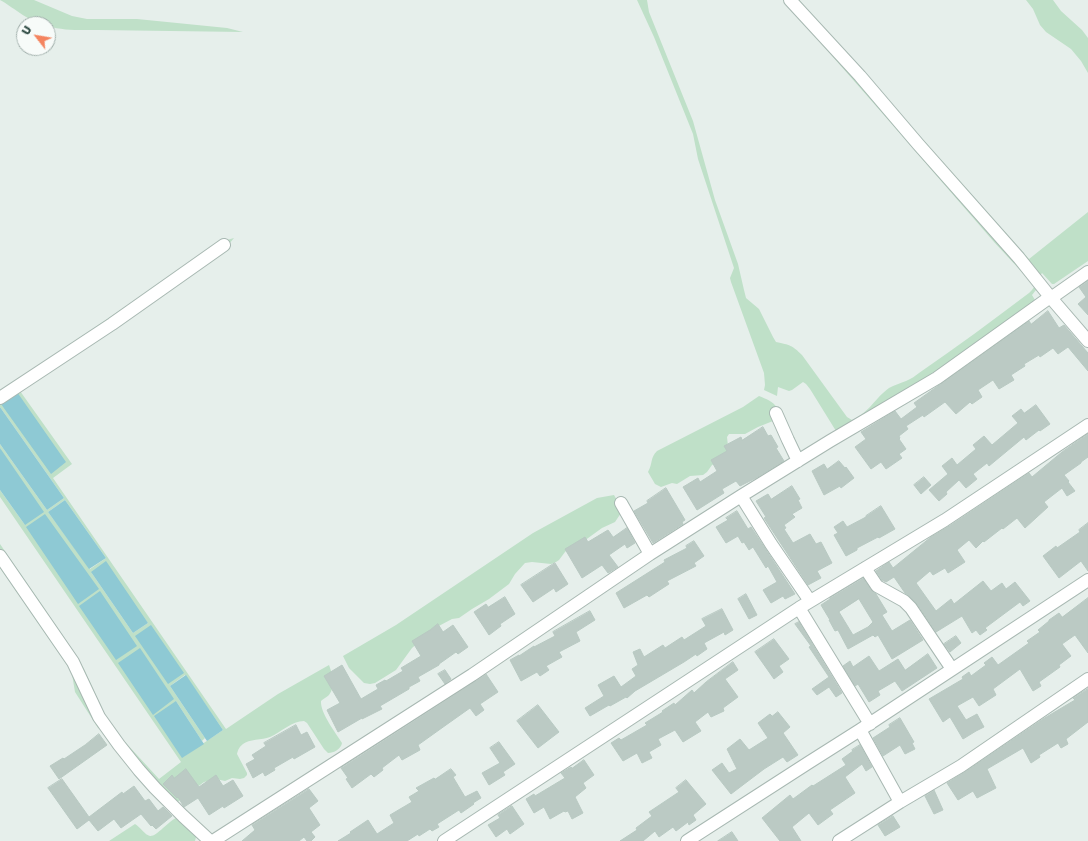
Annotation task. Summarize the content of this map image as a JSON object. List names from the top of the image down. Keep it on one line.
{"north":"top left"}
